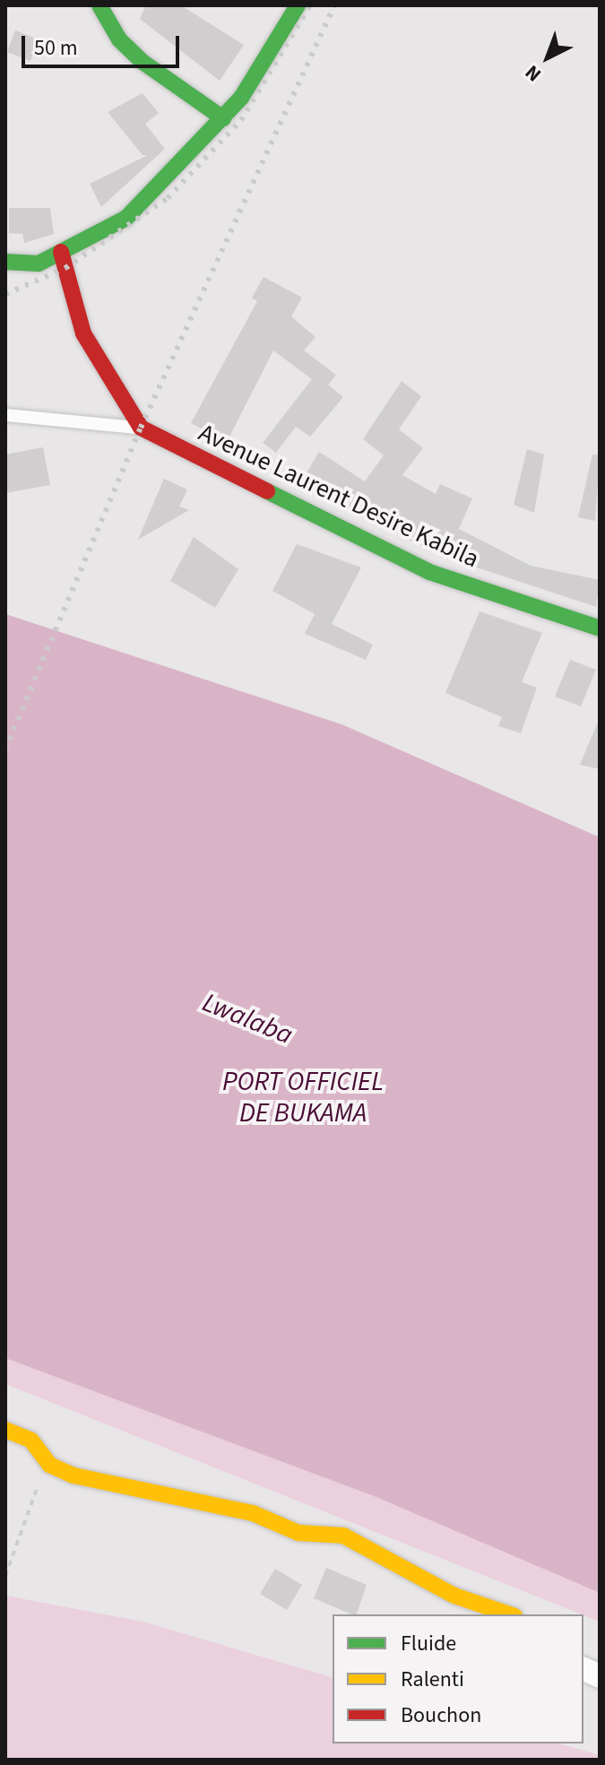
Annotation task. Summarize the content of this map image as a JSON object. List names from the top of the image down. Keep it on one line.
{"streets":{"street":["Avenue Laurent Desire Kabila"]},"water":["Lwalaba","PORT OFFICIEL DE BUKAMA"],"legend":["Fluide","Ralenti","Bouchon"],"scale_bar":"50 m","north":"bottom left"}
